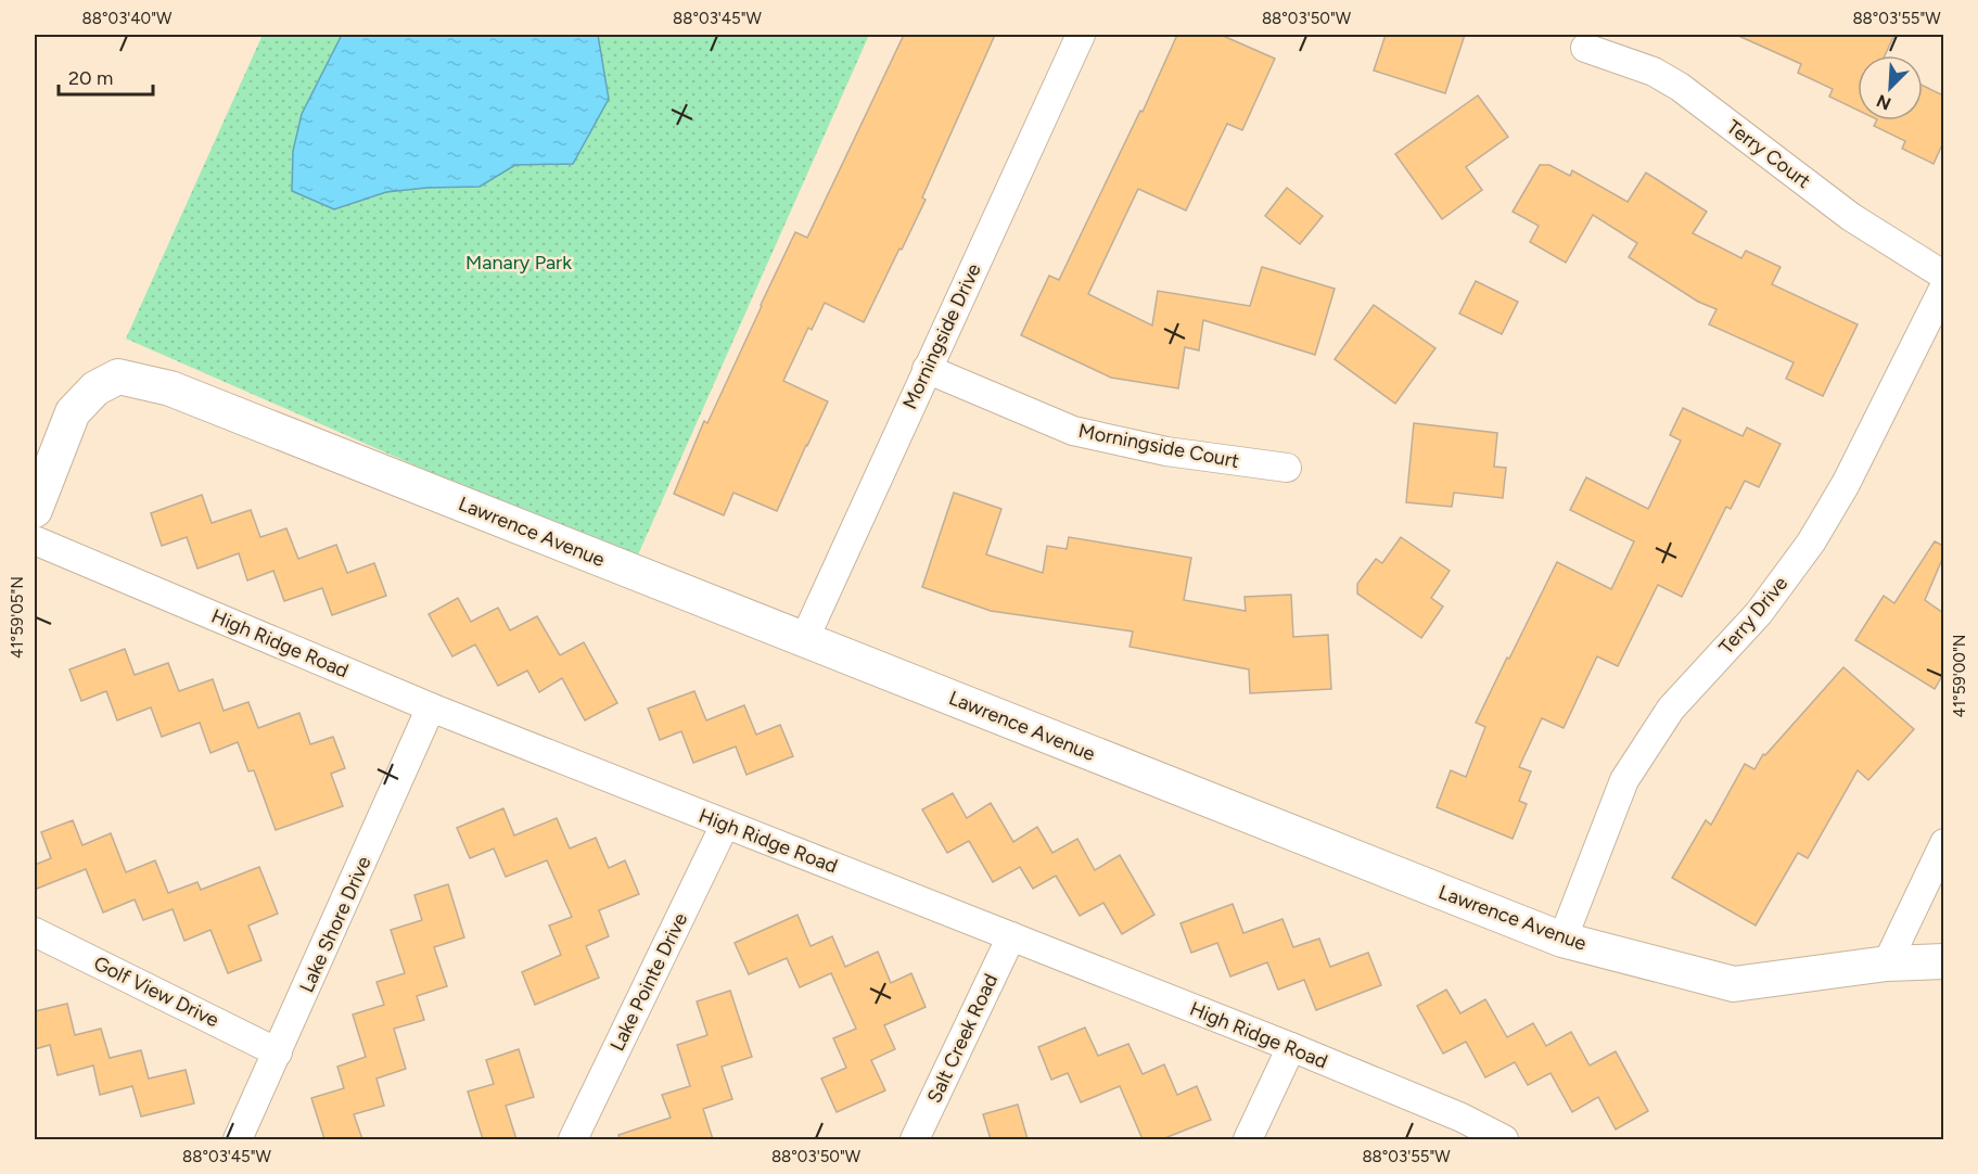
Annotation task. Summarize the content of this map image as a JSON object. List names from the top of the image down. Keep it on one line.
{"streets":{"street":["Terry Court","Morningside Drive","Morningside Court","Lawrence Avenue","Terry Drive","High Ridge Road","Lake Shore Drive","Lake Pointe Drive","Golf View Drive","Salt Creek Road"]},"crossings":[["Morningside Drive","Morningside Court"],["Morningside Drive","Lawrence Avenue"],["Lawrence Avenue","Terry Drive"],["High Ridge Road","Lake Shore Drive"],["High Ridge Road","Lake Pointe Drive"],["High Ridge Road","Salt Creek Road"],["Lake Shore Drive","Golf View Drive"]],"parks":["Manary Park"],"scale_bar":"20 m","north":"bottom left","coordinates":["88°03'40\"W","88°03'45\"W","88°03'50\"W","88°03'55\"W","41°59'05\"N","41°59'00\"N"]}
